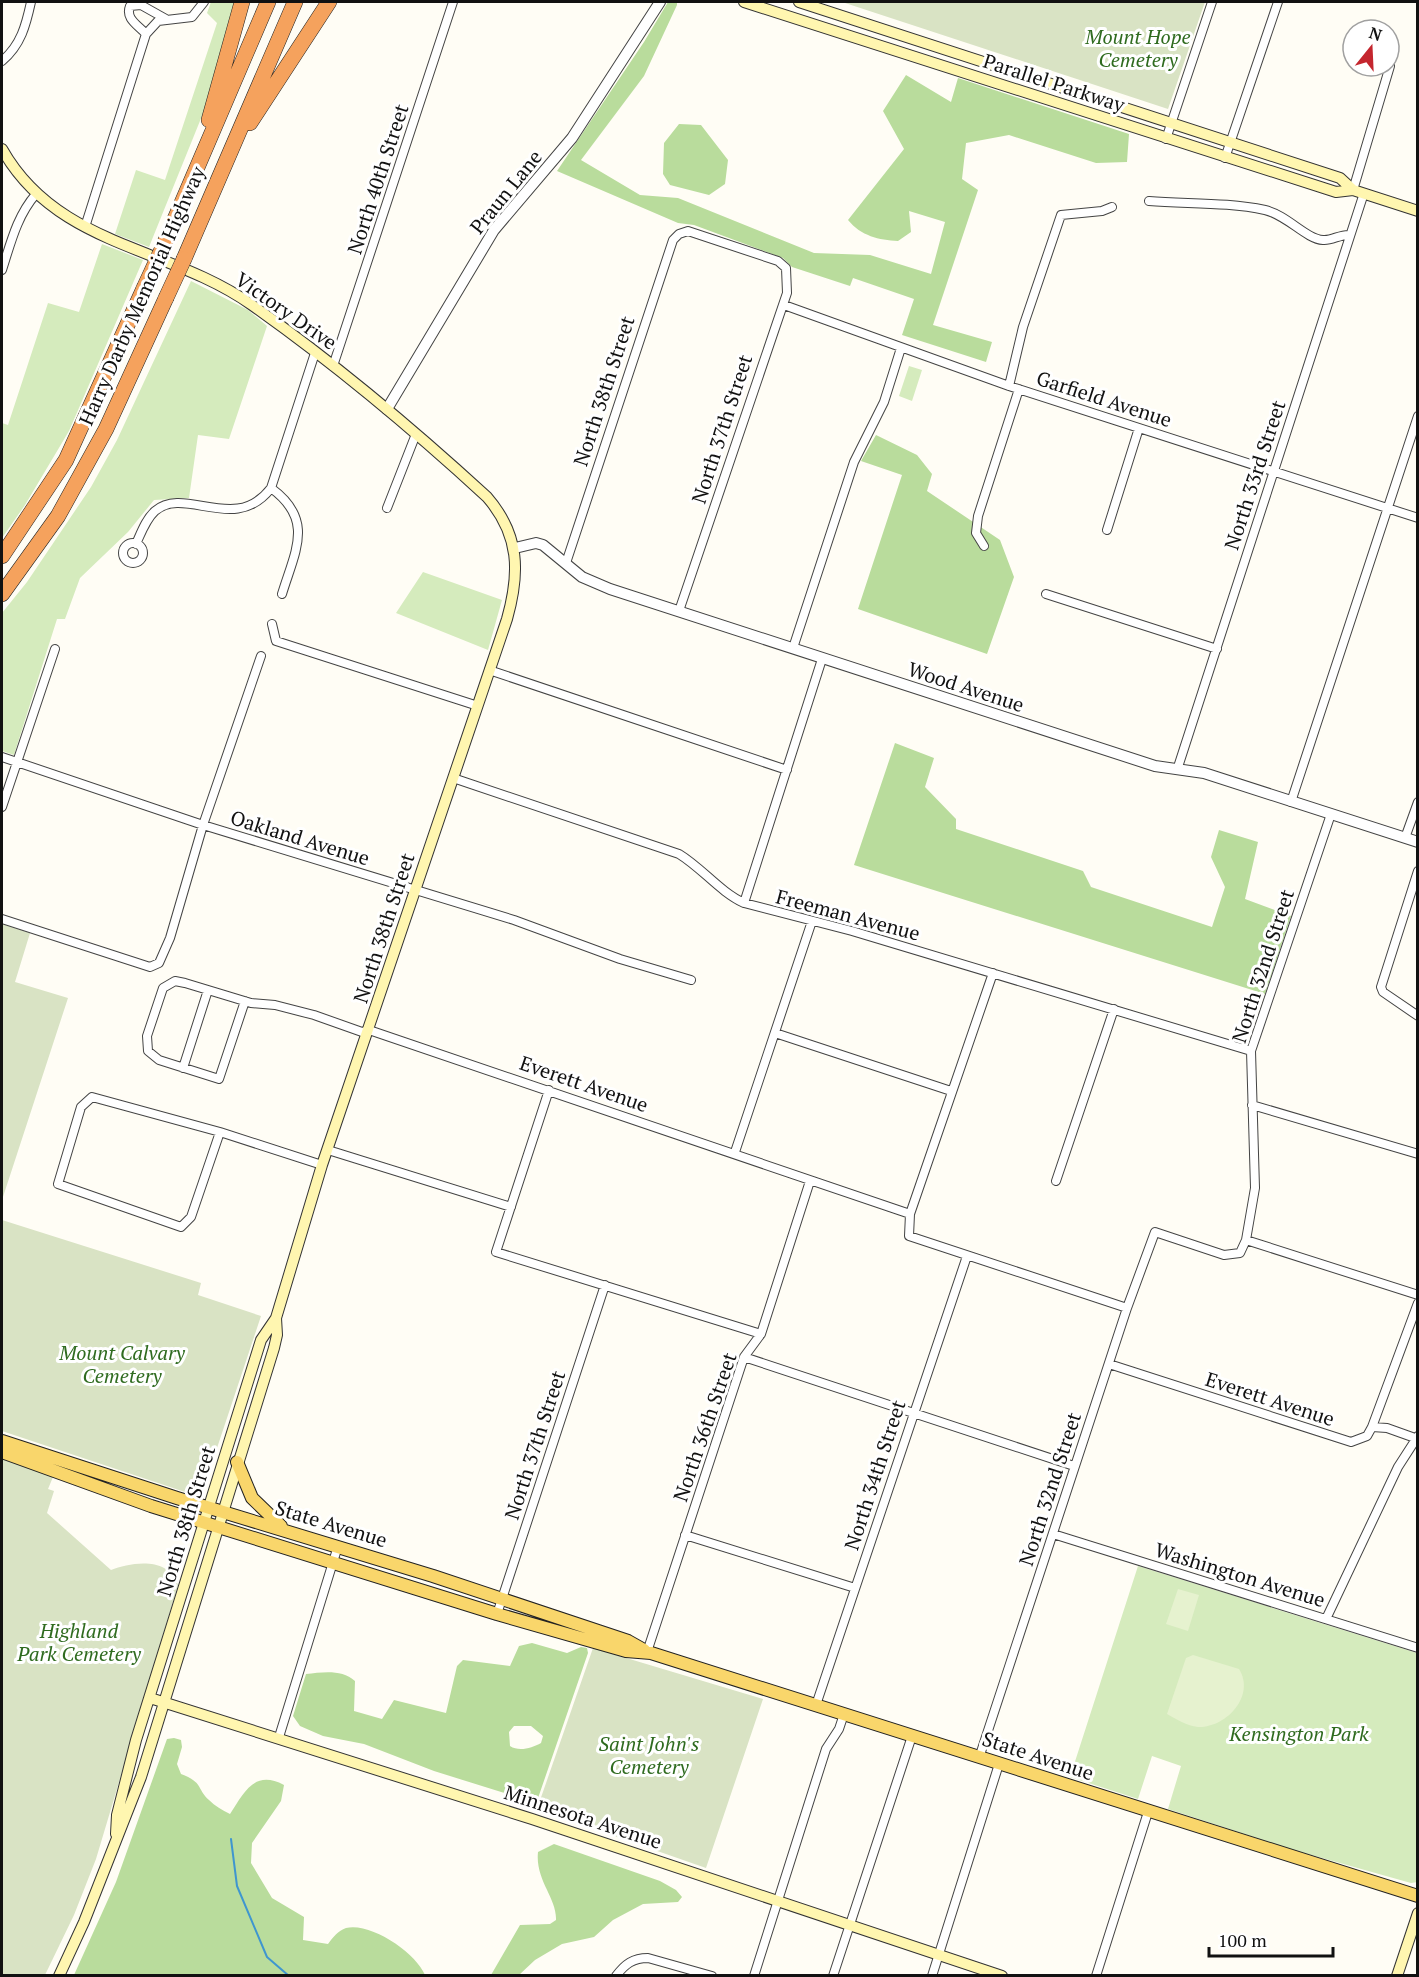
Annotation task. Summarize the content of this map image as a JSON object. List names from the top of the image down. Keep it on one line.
{"streets":{"highway":["Harry Darby Memorial Highway"],"main road":["Parallel Parkway","Victory Drive","North 38th Street","State Avenue","Minnesota Avenue"],"street":["North 40th Street","Praun Lane","Garfield Avenue","North 37th Street","North 33rd Street","Wood Avenue","Oakland Avenue","Freeman Avenue","North 32nd Street","Everett Avenue","North 36th Street","North 34th Street","Washington Avenue"]},"crossings":[["Parallel Parkway","North 33rd Street"],["North 40th Street","Victory Drive"],["Praun Lane","Victory Drive"],["Victory Drive","North 38th Street"],["Victory Drive","Wood Avenue"],["North 38th Street","North 37th Street"],["North 38th Street","Wood Avenue"],["North 38th Street","Oakland Avenue"],["North 38th Street","Freeman Avenue"],["North 38th Street","Everett Avenue"],["North 38th Street","State Avenue"],["North 38th Street","Minnesota Avenue"],["Garfield Avenue","North 37th Street"],["Garfield Avenue","North 33rd Street"],["North 37th Street","Wood Avenue"],["North 37th Street","State Avenue"],["North 33rd Street","Wood Avenue"],["Wood Avenue","North 32nd Street"],["Freeman Avenue","North 32nd Street"],["North 32nd Street","Everett Avenue"],["North 32nd Street","State Avenue"],["North 32nd Street","Washington Avenue"],["Everett Avenue","North 36th Street"],["North 36th Street","State Avenue"],["North 34th Street","State Avenue"]],"parks":["Mount Hope Cemetery","Mount Calvary Cemetery","Highland Park Cemetery","Kensington Park","Saint John's Cemetery"],"scale_bar":"100 m","north":"top"}
